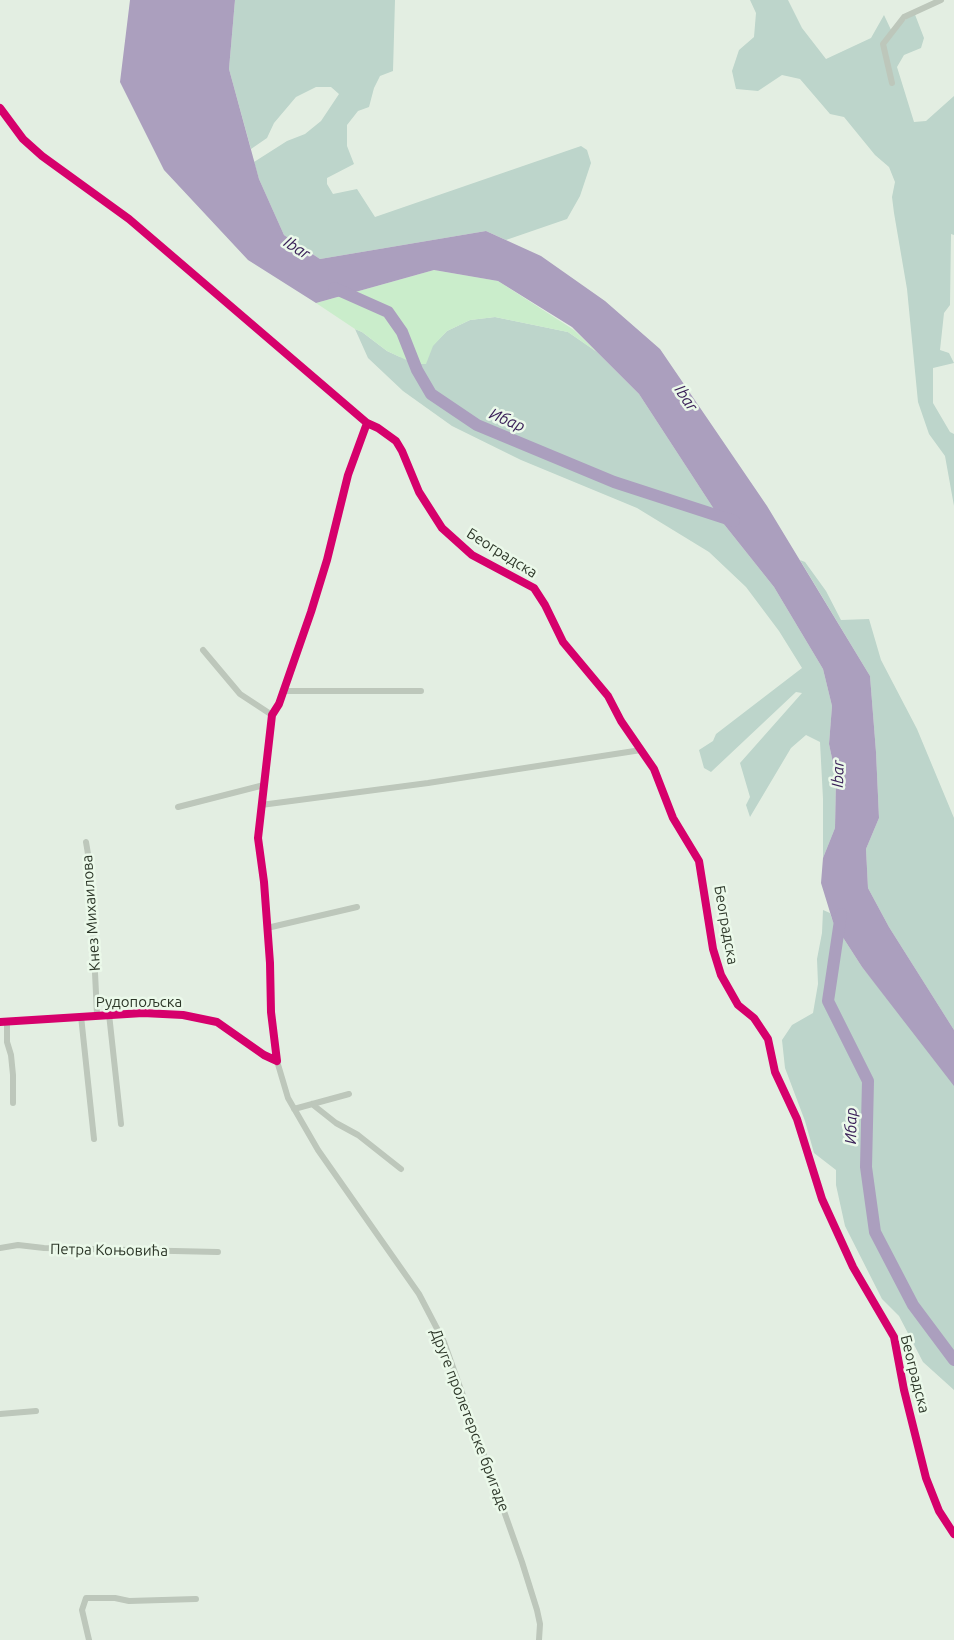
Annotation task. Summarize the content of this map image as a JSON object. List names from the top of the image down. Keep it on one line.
{"streets":{"street":["Београдска","Кнез Михаилова","Рудопољска","Петра Коњовића","Друге пролетерске бригаде"]},"crossings":[["Кнез Михаилова","Рудопољска"],["Рудопољска","Друге пролетерске бригаде"]],"water":["Ibar","Ибар"]}
